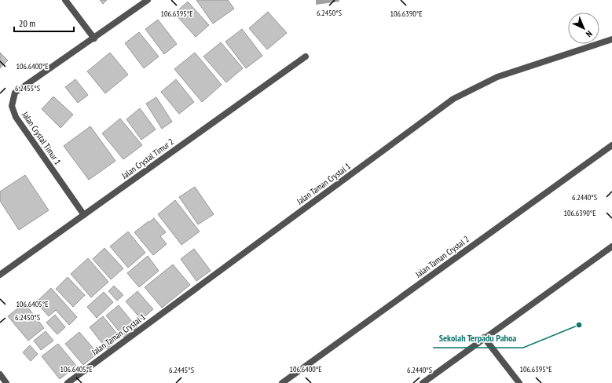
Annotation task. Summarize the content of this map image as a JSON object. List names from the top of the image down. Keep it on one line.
{"streets":{"street":["Jalan Crystal Timur 1","Jalan Crystal Timur 2","Jalan Taman Crystal 1","Jalan Taman Crystal 2"]},"crossings":[["Jalan Crystal Timur 1","Jalan Crystal Timur 2"]],"places":["Sekolah Terpadu Pahoa"],"scale_bar":"20 m","north":"bottom right","coordinates":["6.2450°S","106.6395°E","106.6390°E","106.6400°E","6.2455°S","6.2440°S","106.6405°E","6.2445°S"]}
